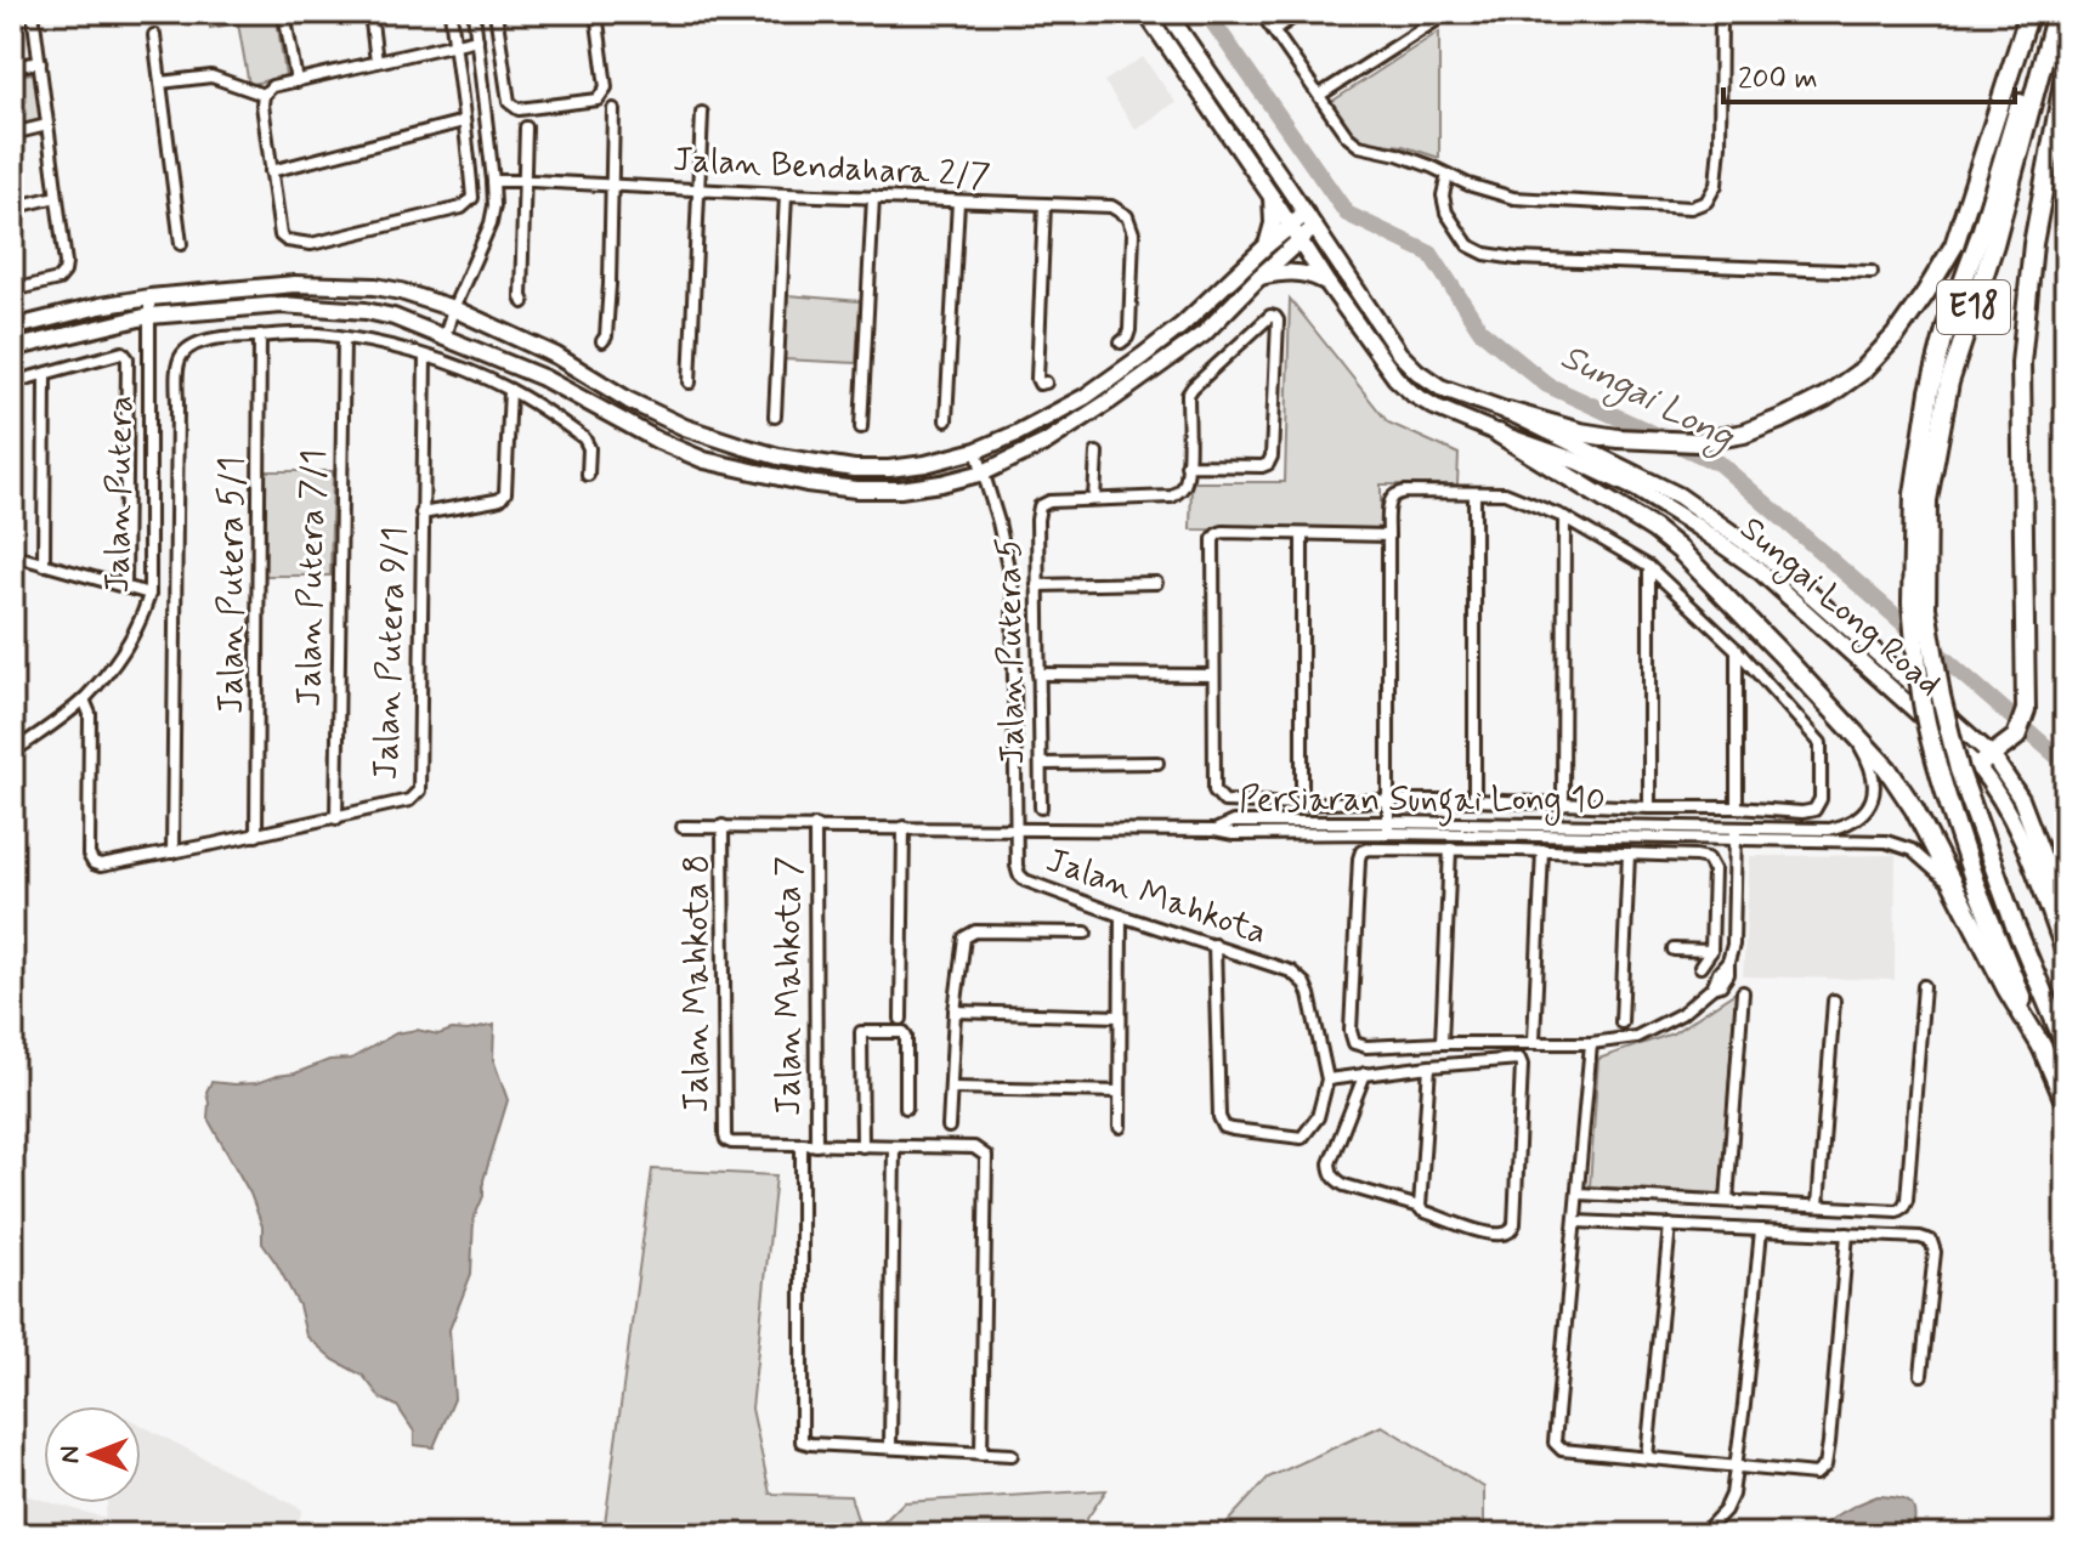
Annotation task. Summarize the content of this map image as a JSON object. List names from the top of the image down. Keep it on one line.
{"streets":{"highway":["E18"],"street":["Jalan Bendahara 2/7","Jalan Putera","Jalan Putera 7/1","Jalan Putera 5/1","Sungai Long Road","Jalan Putera 5","Jalan Putera 9/1","Persiaran Sungai Long 10","Jalan Mahkota","Jalan Mahkota 8","Jalan Mahkota 7"]},"crossings":[["Jalan Putera","Jalan Putera 9/1"],["Jalan Putera 7/1","Jalan Putera 9/1"],["Jalan Putera 5/1","Jalan Putera 9/1"],["Persiaran Sungai Long 10","Jalan Mahkota"],["Persiaran Sungai Long 10","Jalan Mahkota 7"]],"water":["Sungai Long"],"scale_bar":"200 m","north":"left"}
